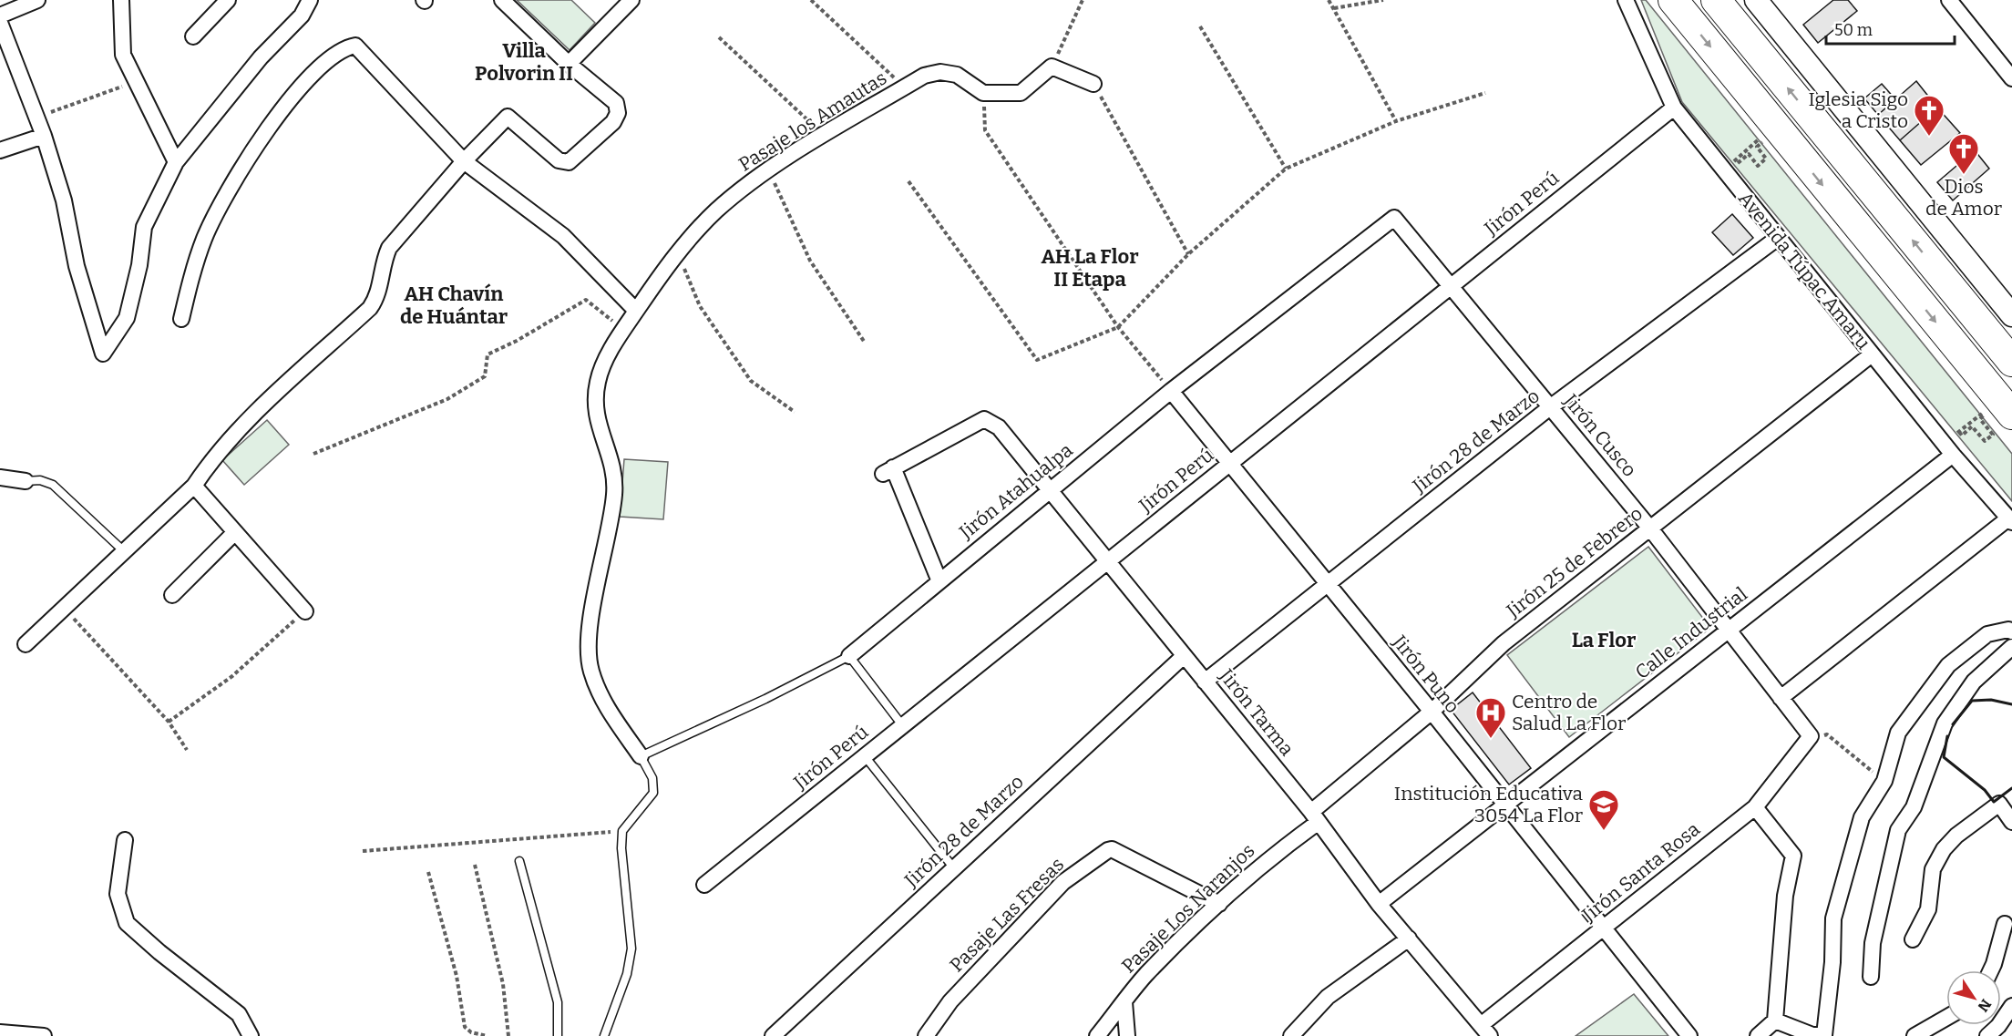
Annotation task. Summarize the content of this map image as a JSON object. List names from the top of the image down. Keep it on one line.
{"streets":{"street":["Pasaje los Amautas","Jirón Perú","Avenida Túpac Amaru","Jirón Cusco","Jirón 28 de Marzo","Jirón Atahualpa","Jirón 25 de Febrero","Calle Industrial","Jirón Puno","Jirón Tarma","Jirón Santa Rosa","Pasaje Los Naranjos","Pasaje Las Fresas"]},"crossings":[["Pasaje los Amautas","Jirón Atahualpa"],["Jirón Perú","Avenida Túpac Amaru"],["Jirón Perú","Jirón Cusco"],["Jirón Perú","Jirón Puno"],["Jirón Perú","Jirón Tarma"],["Avenida Túpac Amaru","Jirón 28 de Marzo"],["Avenida Túpac Amaru","Jirón 25 de Febrero"],["Avenida Túpac Amaru","Calle Industrial"],["Jirón Cusco","Jirón 28 de Marzo"],["Jirón Cusco","Jirón Atahualpa"],["Jirón Cusco","Jirón 25 de Febrero"],["Jirón Cusco","Calle Industrial"],["Jirón Cusco","Jirón Santa Rosa"],["Jirón 28 de Marzo","Jirón Puno"],["Jirón 28 de Marzo","Jirón Tarma"],["Jirón Atahualpa","Jirón Puno"],["Jirón Atahualpa","Jirón Tarma"],["Jirón 25 de Febrero","Jirón Puno"],["Jirón 25 de Febrero","Jirón Tarma"],["Jirón 25 de Febrero","Pasaje Los Naranjos"],["Calle Industrial","Jirón Puno"],["Calle Industrial","Jirón Tarma"],["Jirón Puno","Jirón Santa Rosa"],["Jirón Tarma","Jirón Santa Rosa"],["Jirón Tarma","Pasaje Los Naranjos"],["Pasaje Los Naranjos","Pasaje Las Fresas"]],"districts":["Villa Polvorin II","AH La Flor II Etapa","AH Chavín de Huántar","La Flor"],"places":{"church":["Iglesia Sigo a Cristo","Dios de Amor"],"hospital":["Centro de Salud La Flor"],"school or university":["Institución Educativa 3054 La Flor"]},"scale_bar":"50 m","north":"bottom right"}
